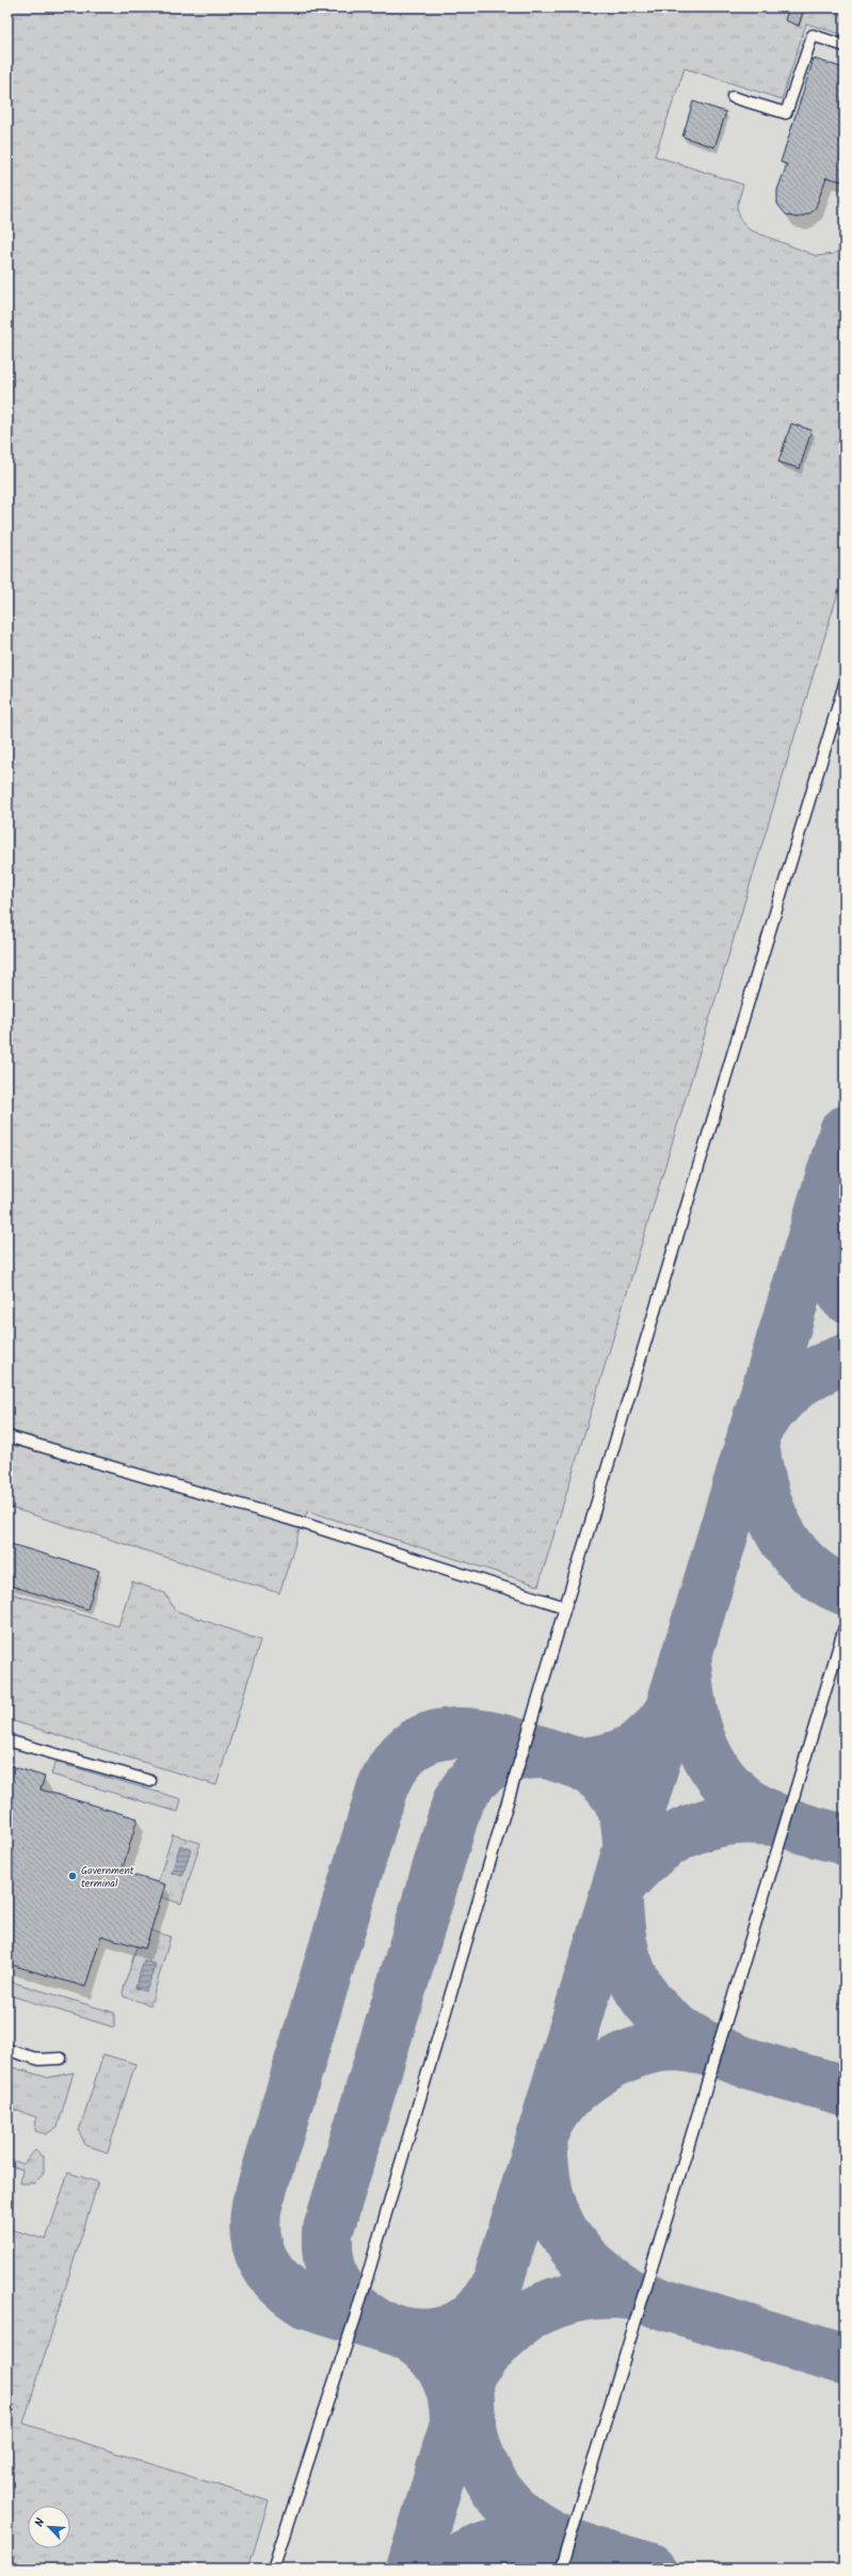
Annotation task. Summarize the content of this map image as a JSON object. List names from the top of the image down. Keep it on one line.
{"places":["Government terminal"],"north":"top left"}
